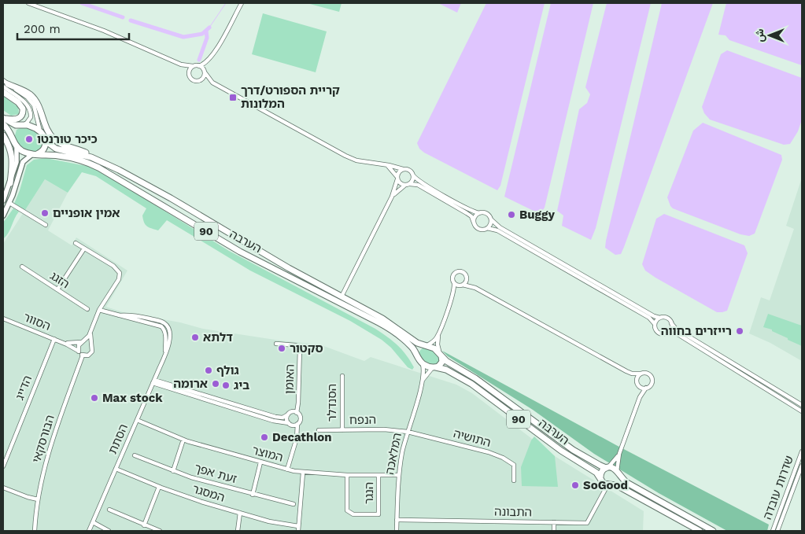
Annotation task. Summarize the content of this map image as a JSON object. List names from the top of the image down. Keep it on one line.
{"streets":{"highway":["90","הערבה"],"street":["הזגג","הסוור","האומן","הדייג","הסנדלר","הנפח","התושיה","הבורסקאי","הסתת","המוצר","המלאכה","זעת אפך","שדרות עובדה","המסגר","הנגר","התבונה"]},"crossings":[["90","הערבה"],["90","המלאכה"],["הערבה","המלאכה"],["הערבה","התבונה"],["הסוור","הדייג"],["הסוור","הבורסקאי"],["הסנדלר","הנפח"],["הנפח","התושיה"],["הנפח","המלאכה"],["התושיה","המלאכה"],["הסתת","המוצר"],["הסתת","המסגר"],["המוצר","המלאכה"],["המוצר","הנגר"],["המלאכה","התבונה"]],"places":{"transit":["קריית הספורט/דרך המלונות"],"other":["כיכר טורנטו","אמין אופניים","Buggy","רייזרים בחווה","דלתא","סקטור","גולף","ארומה","ביג","Max stock","Decathlon","SoGood"]},"scale_bar":"200 m","north":"left"}
